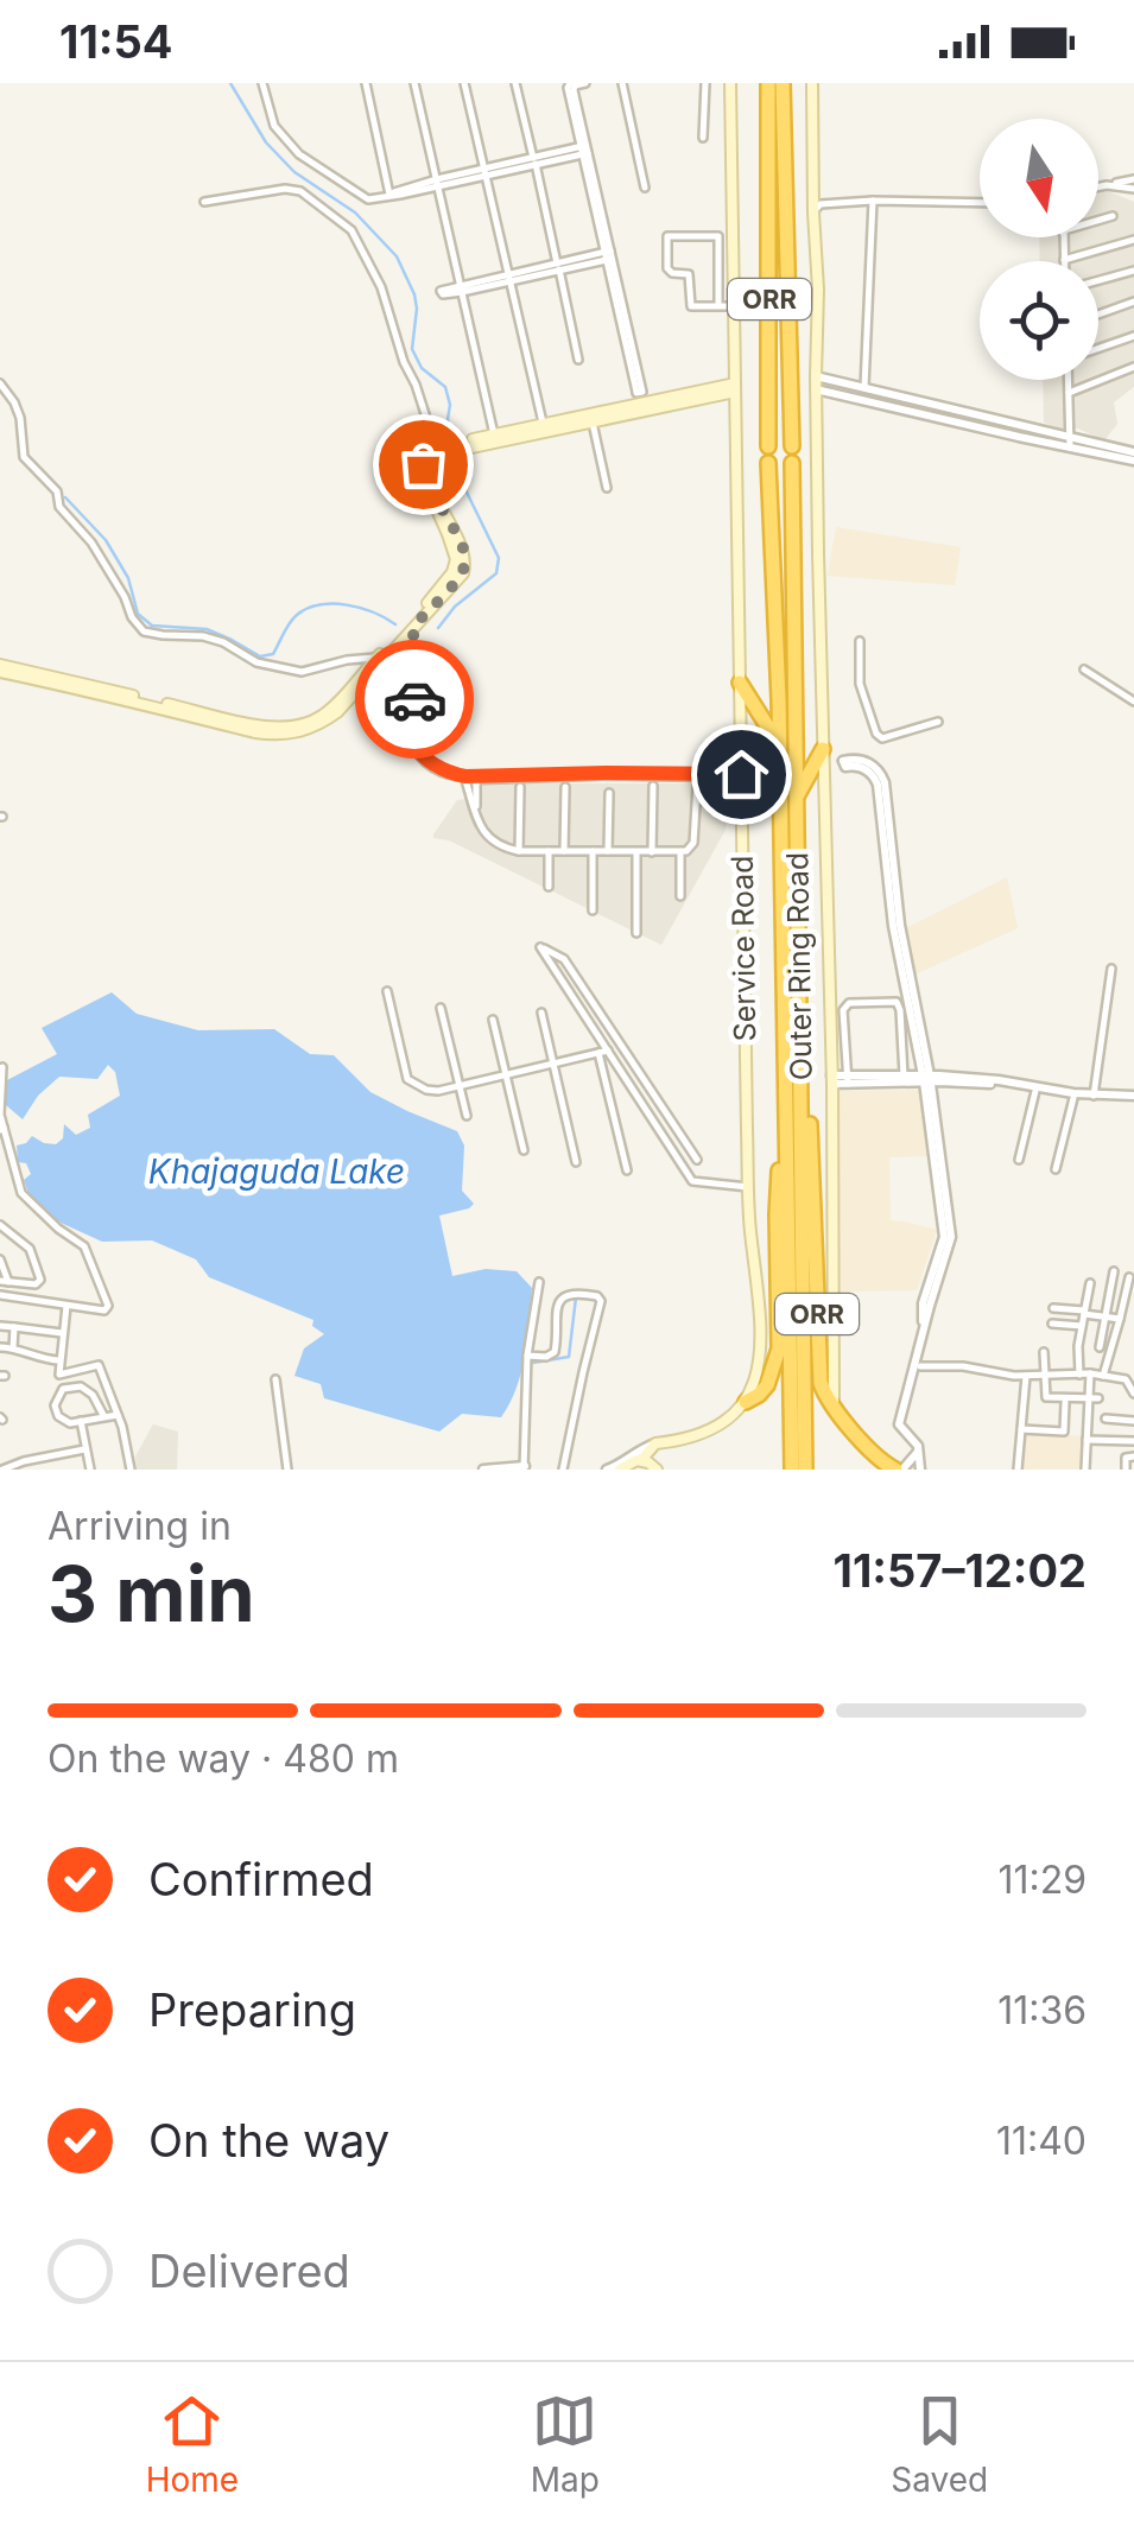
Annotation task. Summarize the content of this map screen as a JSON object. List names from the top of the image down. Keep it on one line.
{"streets":{"highway":["ORR","Outer Ring Road"],"main road":["Service Road"]},"crossings":[["ORR","Service Road"],["ORR","Outer Ring Road"]],"water":["Khajaguda Lake"],"north":"bottom","page":{"status":"11:54","heading":["3 min","Arriving in","11:57–12:02"],"bar":"On the way · 480 m","list":[["Confirmed","11:29"],["Preparing","11:36"],["On the way","11:40"],"Delivered"],"tabs":["Home","Map","Saved"]}}
